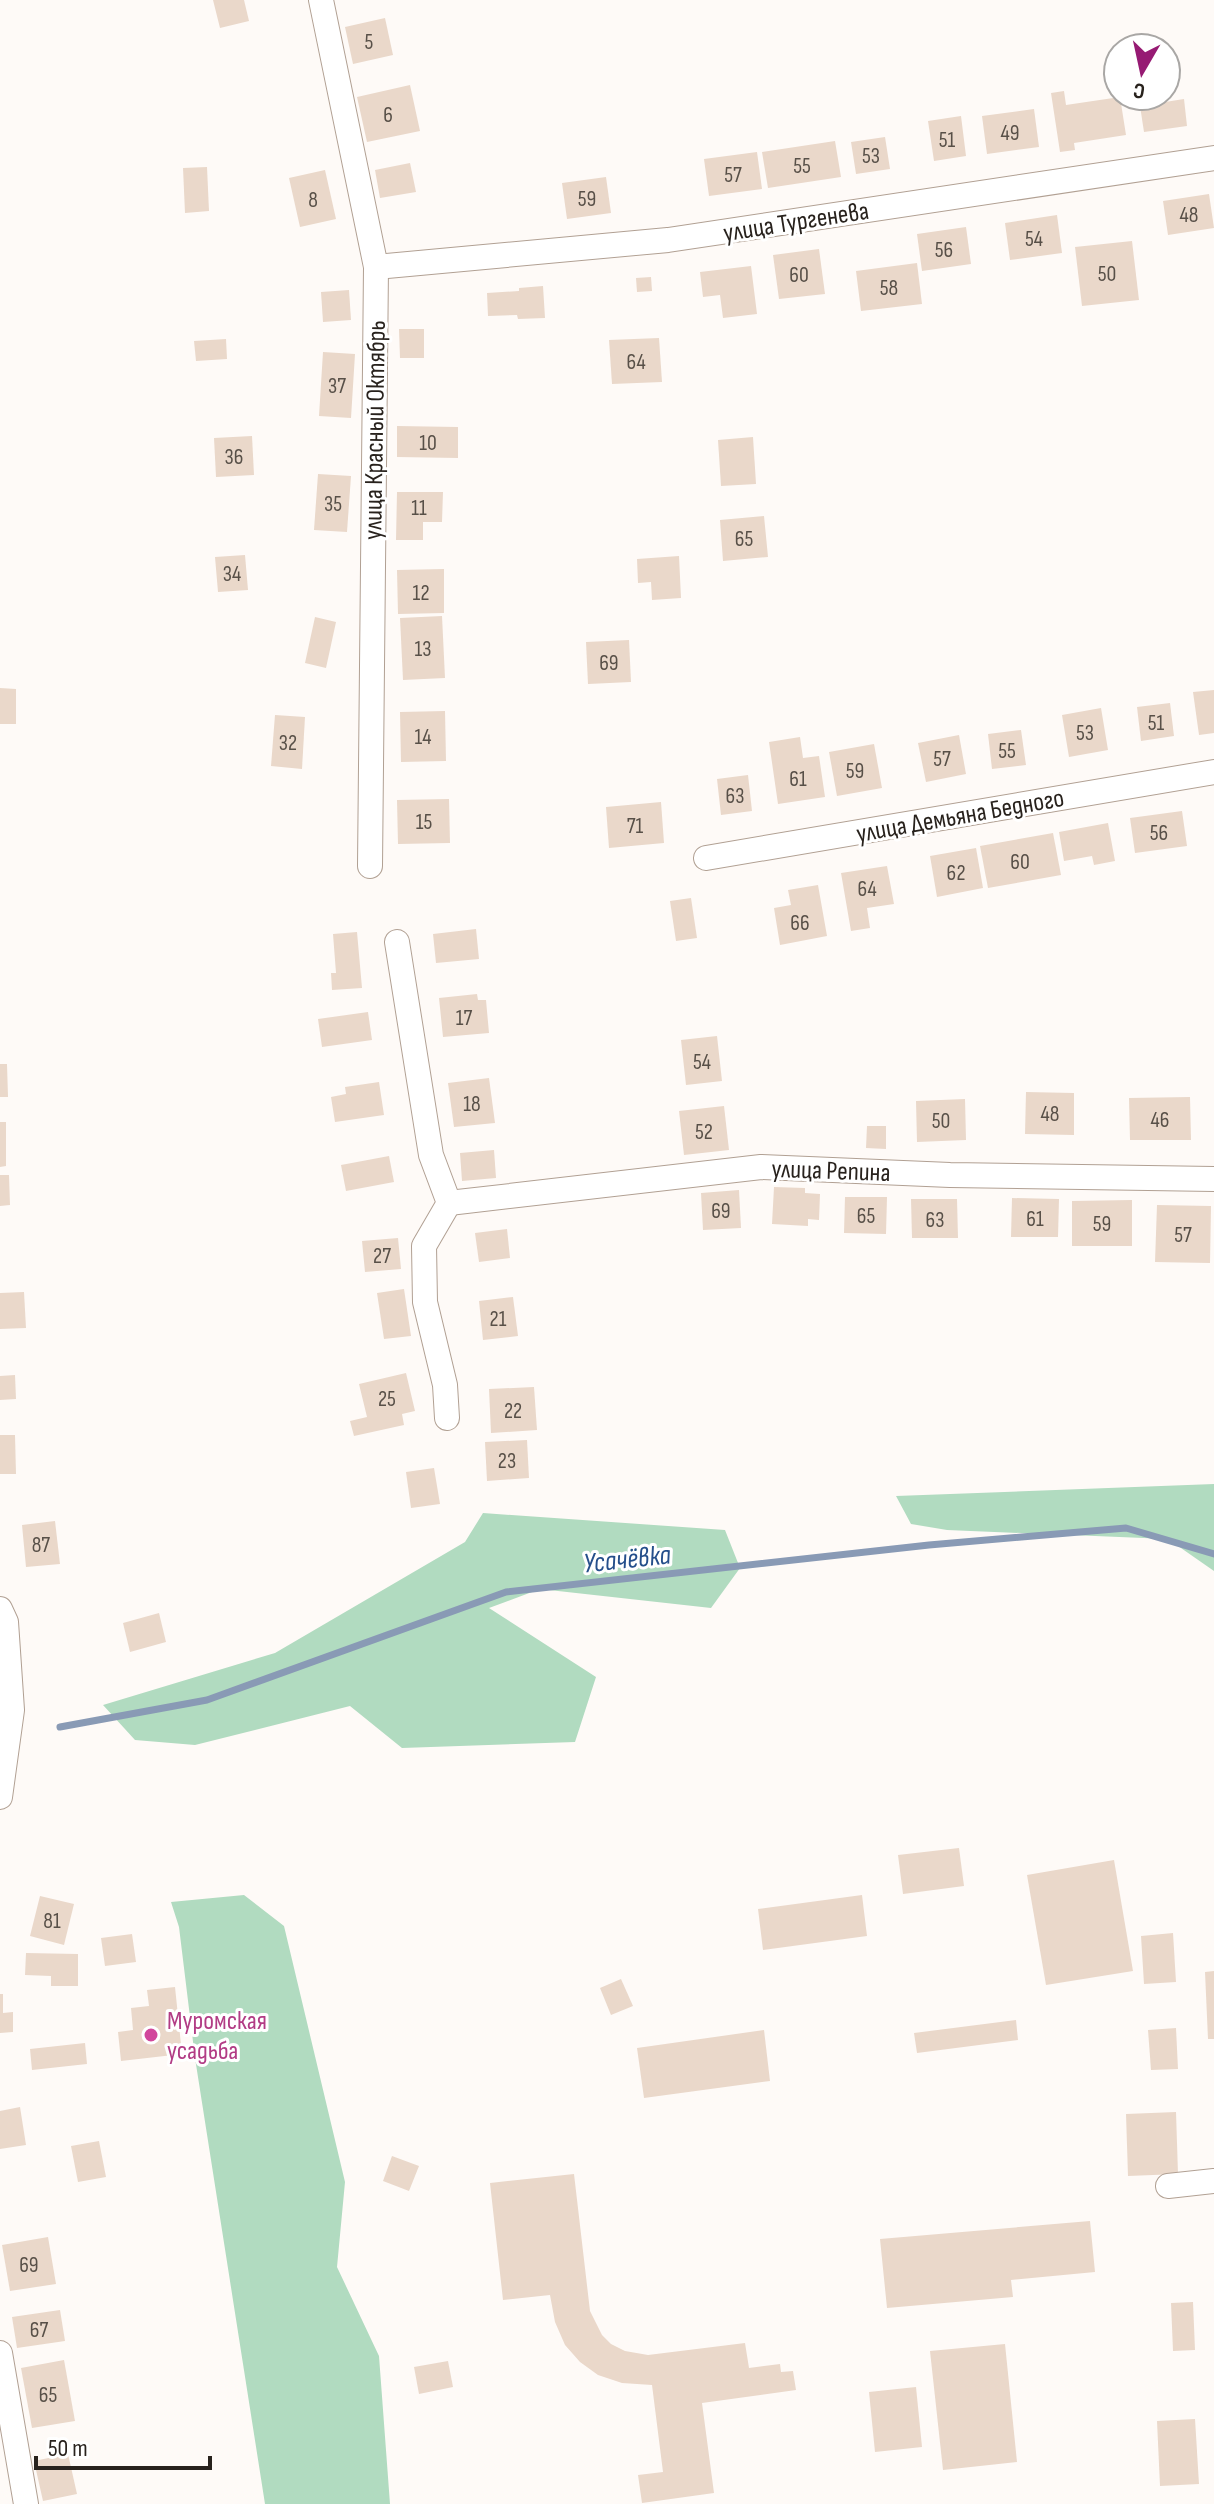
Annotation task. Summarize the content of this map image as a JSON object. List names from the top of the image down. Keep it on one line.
{"streets":{"street":["улица Тургенева","улица Красный Октябрь","улица Демьяна Бедного","улица Репина"]},"crossings":[["улица Тургенева","улица Красный Октябрь"]],"water":["Усачёвка"],"places":["Муромская усадьба"],"house_numbers":["5","6","49","51","53","55","57","59","8","48","54","56","50","60","58","64","37","10","36","35","11","65","34","12","13","69","51","53","14","32","55","57","59","61","63","15","71","56","60","62","64","66","17","54","18","48","46","50","52","69","65","61","63","59","57","27","21","25","22","23","87","81","69","67","65"],"scale_bar":"50 m","north":"bottom"}
